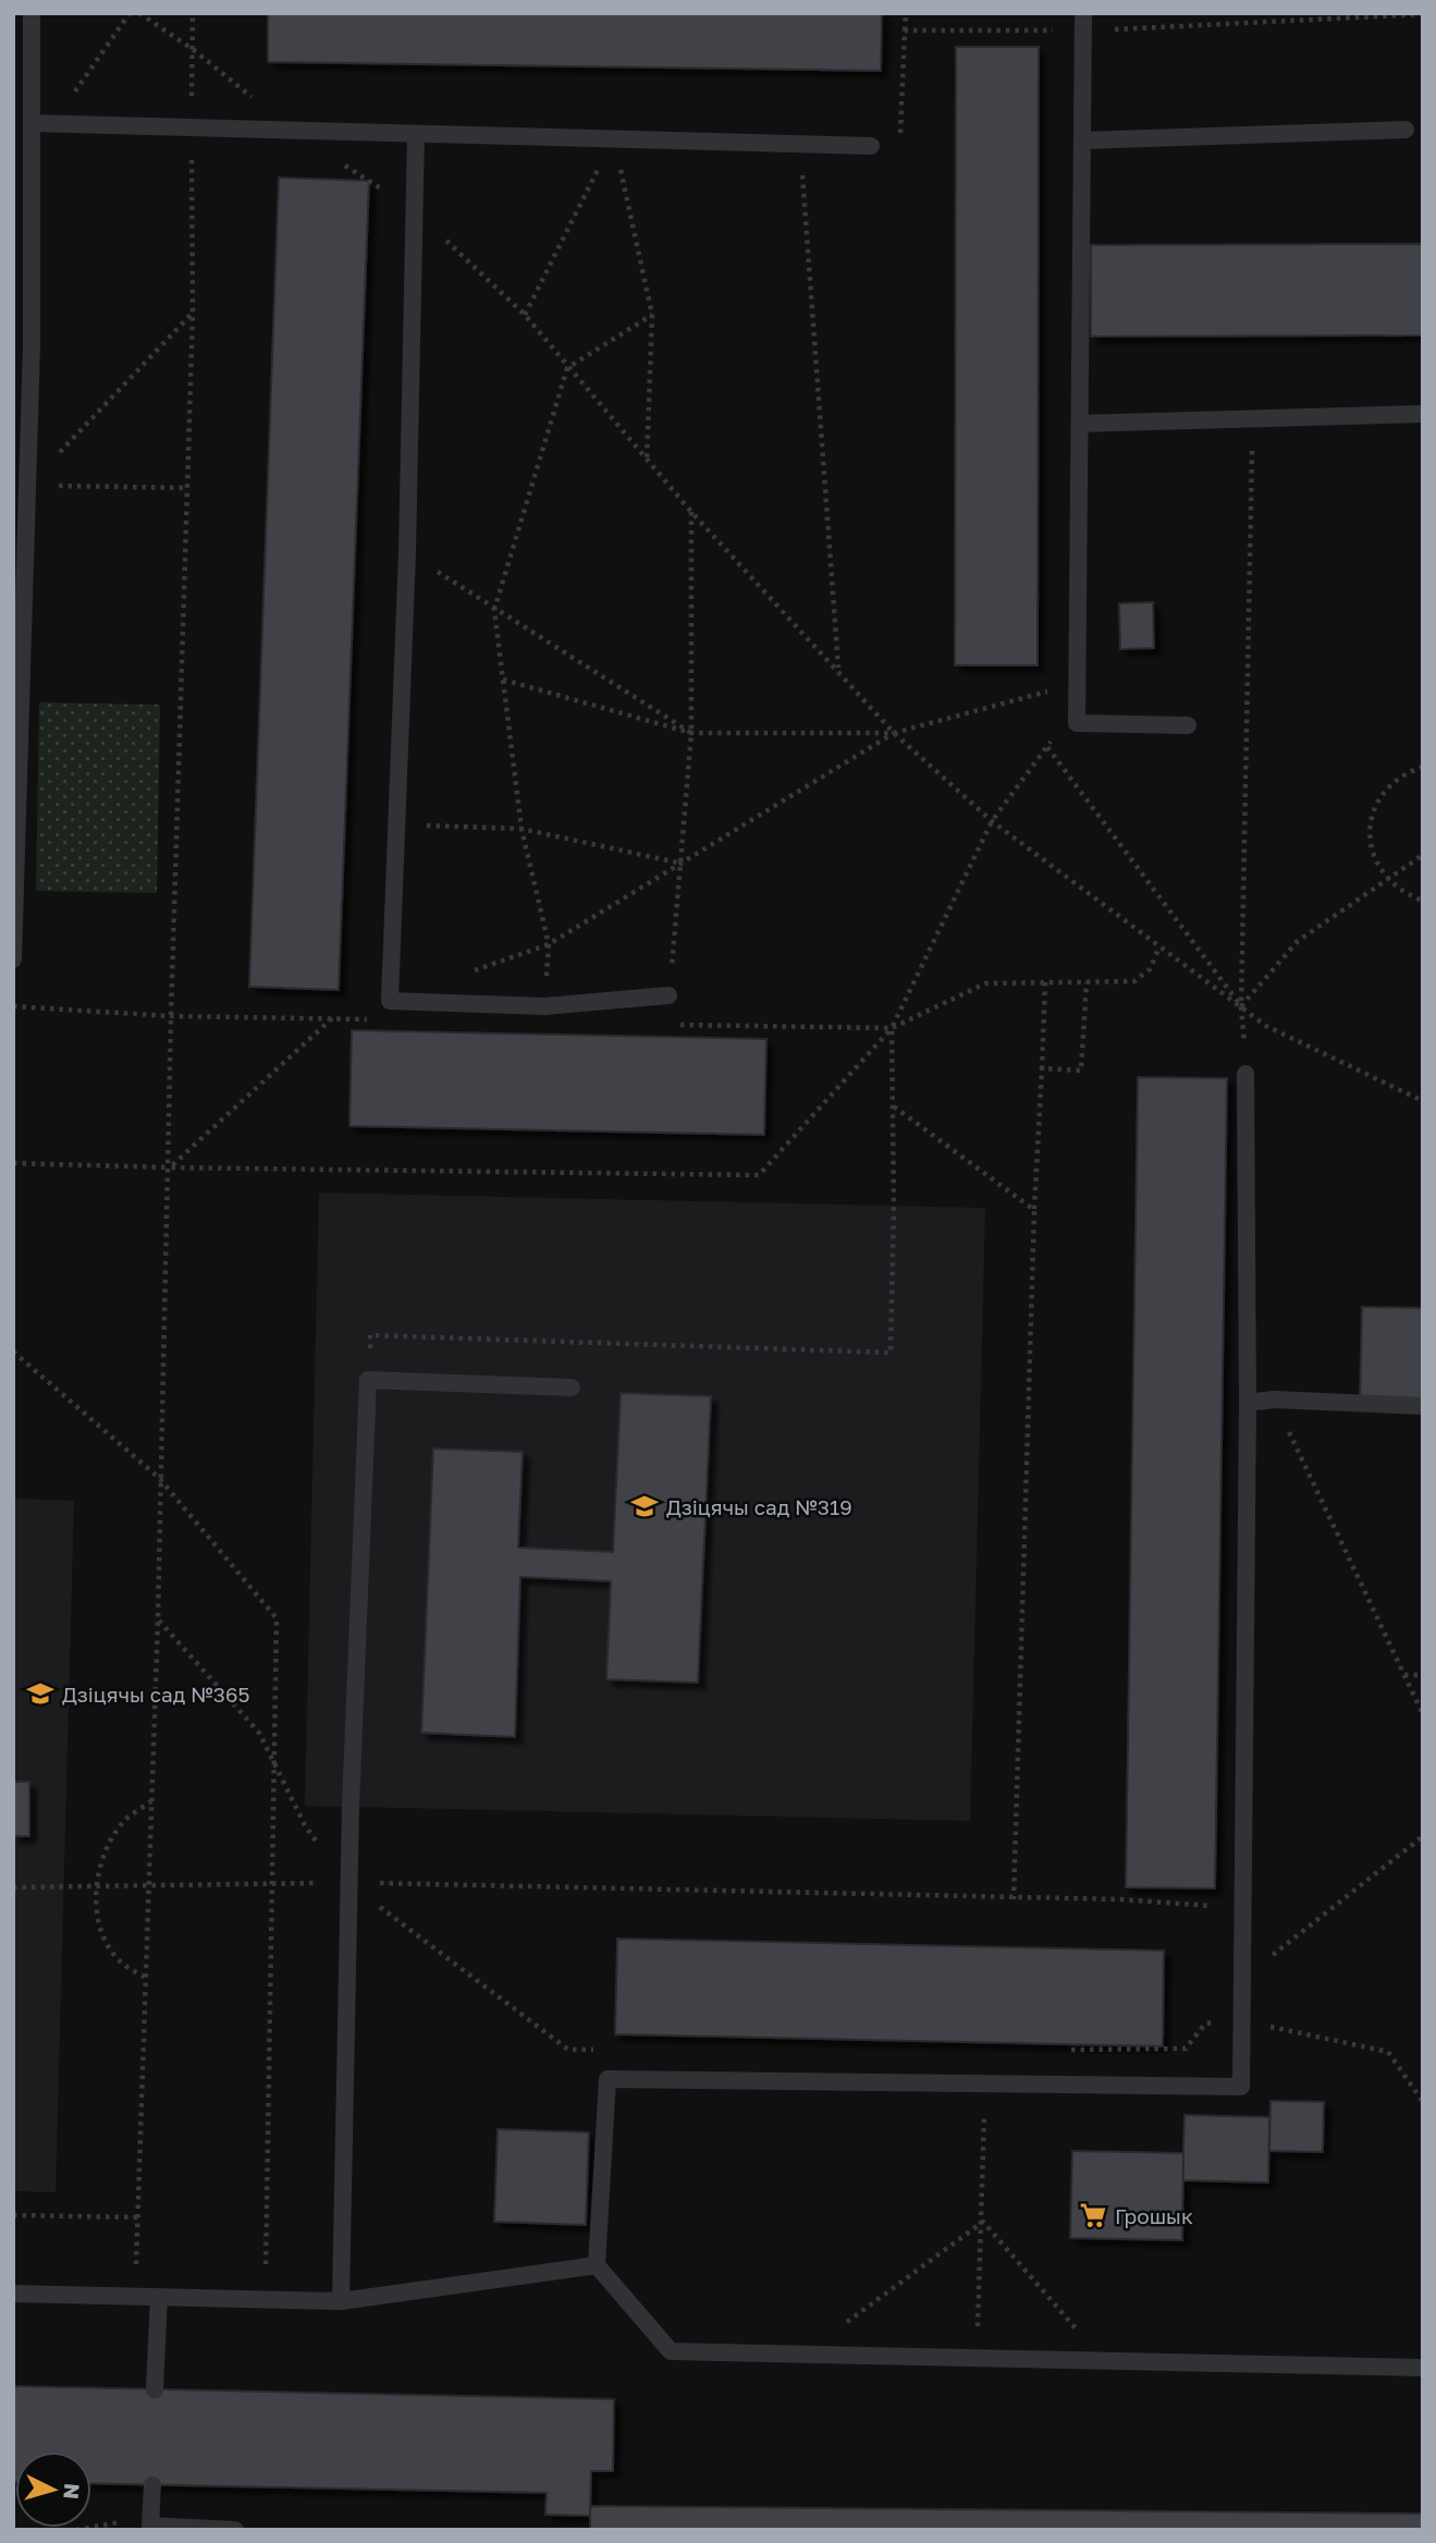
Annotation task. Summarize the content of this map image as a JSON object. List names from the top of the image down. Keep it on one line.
{"places":{"school or university":["Дзіцячы сад №319","Дзіцячы сад №365"],"supermarket":["Грошык"]},"north":"right"}
